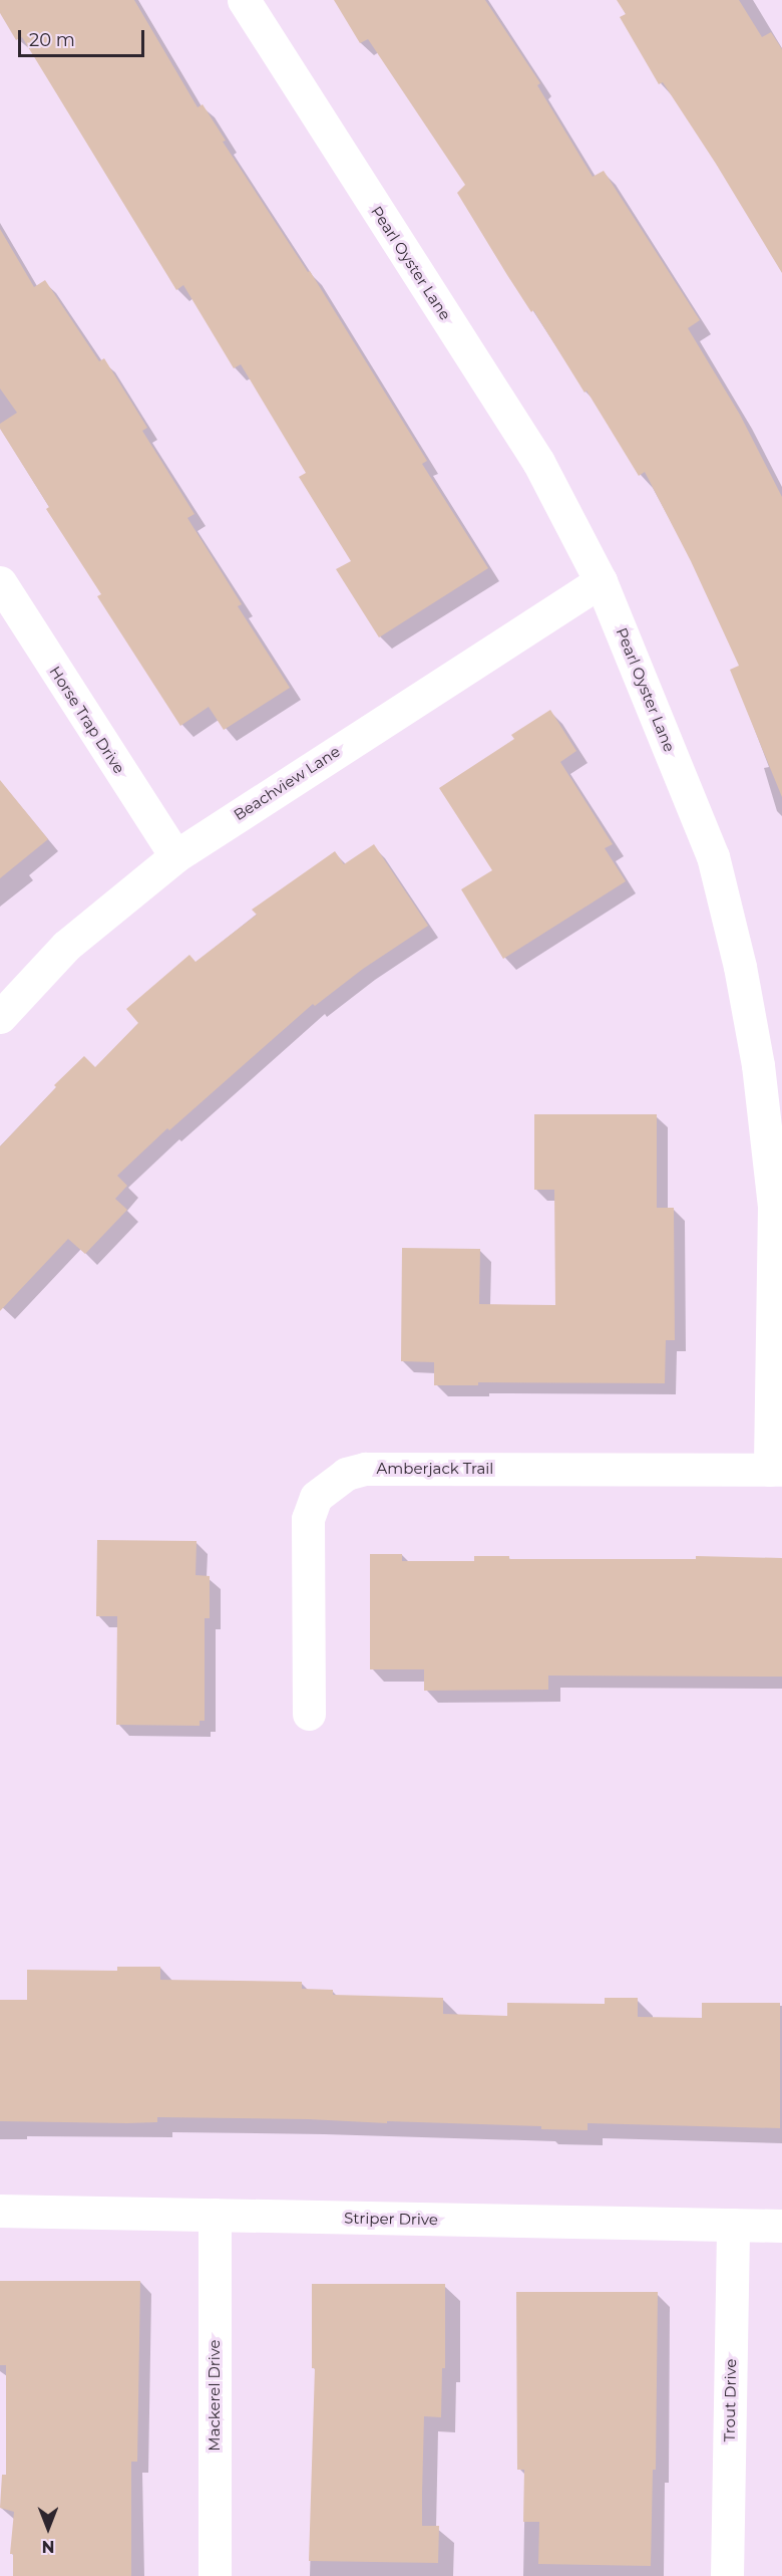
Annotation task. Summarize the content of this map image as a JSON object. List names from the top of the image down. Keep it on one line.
{"streets":{"street":["Pearl Oyster Lane","Horse Trap Drive","Beachview Lane","Amberjack Trail","Striper Drive","Mackerel Drive","Trout Drive"]},"crossings":[["Pearl Oyster Lane","Beachview Lane"],["Pearl Oyster Lane","Amberjack Trail"],["Horse Trap Drive","Beachview Lane"],["Striper Drive","Mackerel Drive"],["Striper Drive","Trout Drive"]],"scale_bar":"20 m","north":"bottom"}
